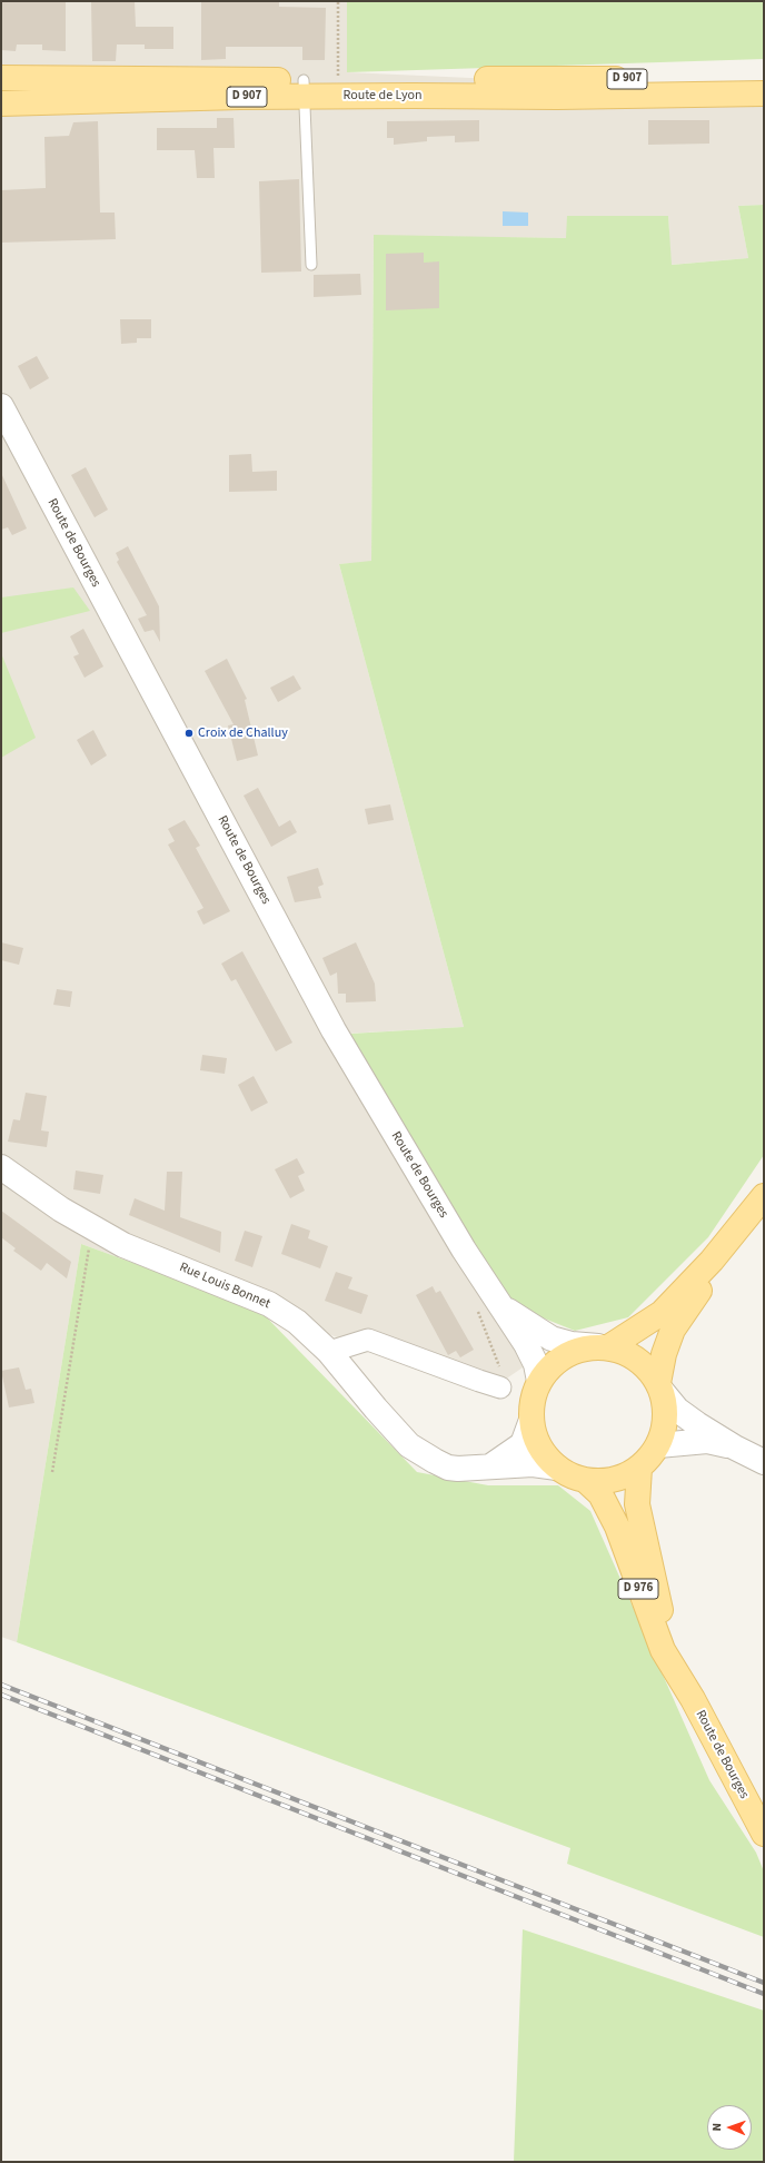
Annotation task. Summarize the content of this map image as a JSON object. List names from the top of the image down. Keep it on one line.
{"streets":{"main road":["D 907","Route de Lyon","Route de Bourges","D 976"],"street":["Rue Louis Bonnet"]},"crossings":[["Route de Bourges","Rue Louis Bonnet"],["Route de Bourges","D 976"],["Rue Louis Bonnet","D 976"]],"places":["Croix de Challuy"],"north":"left"}
